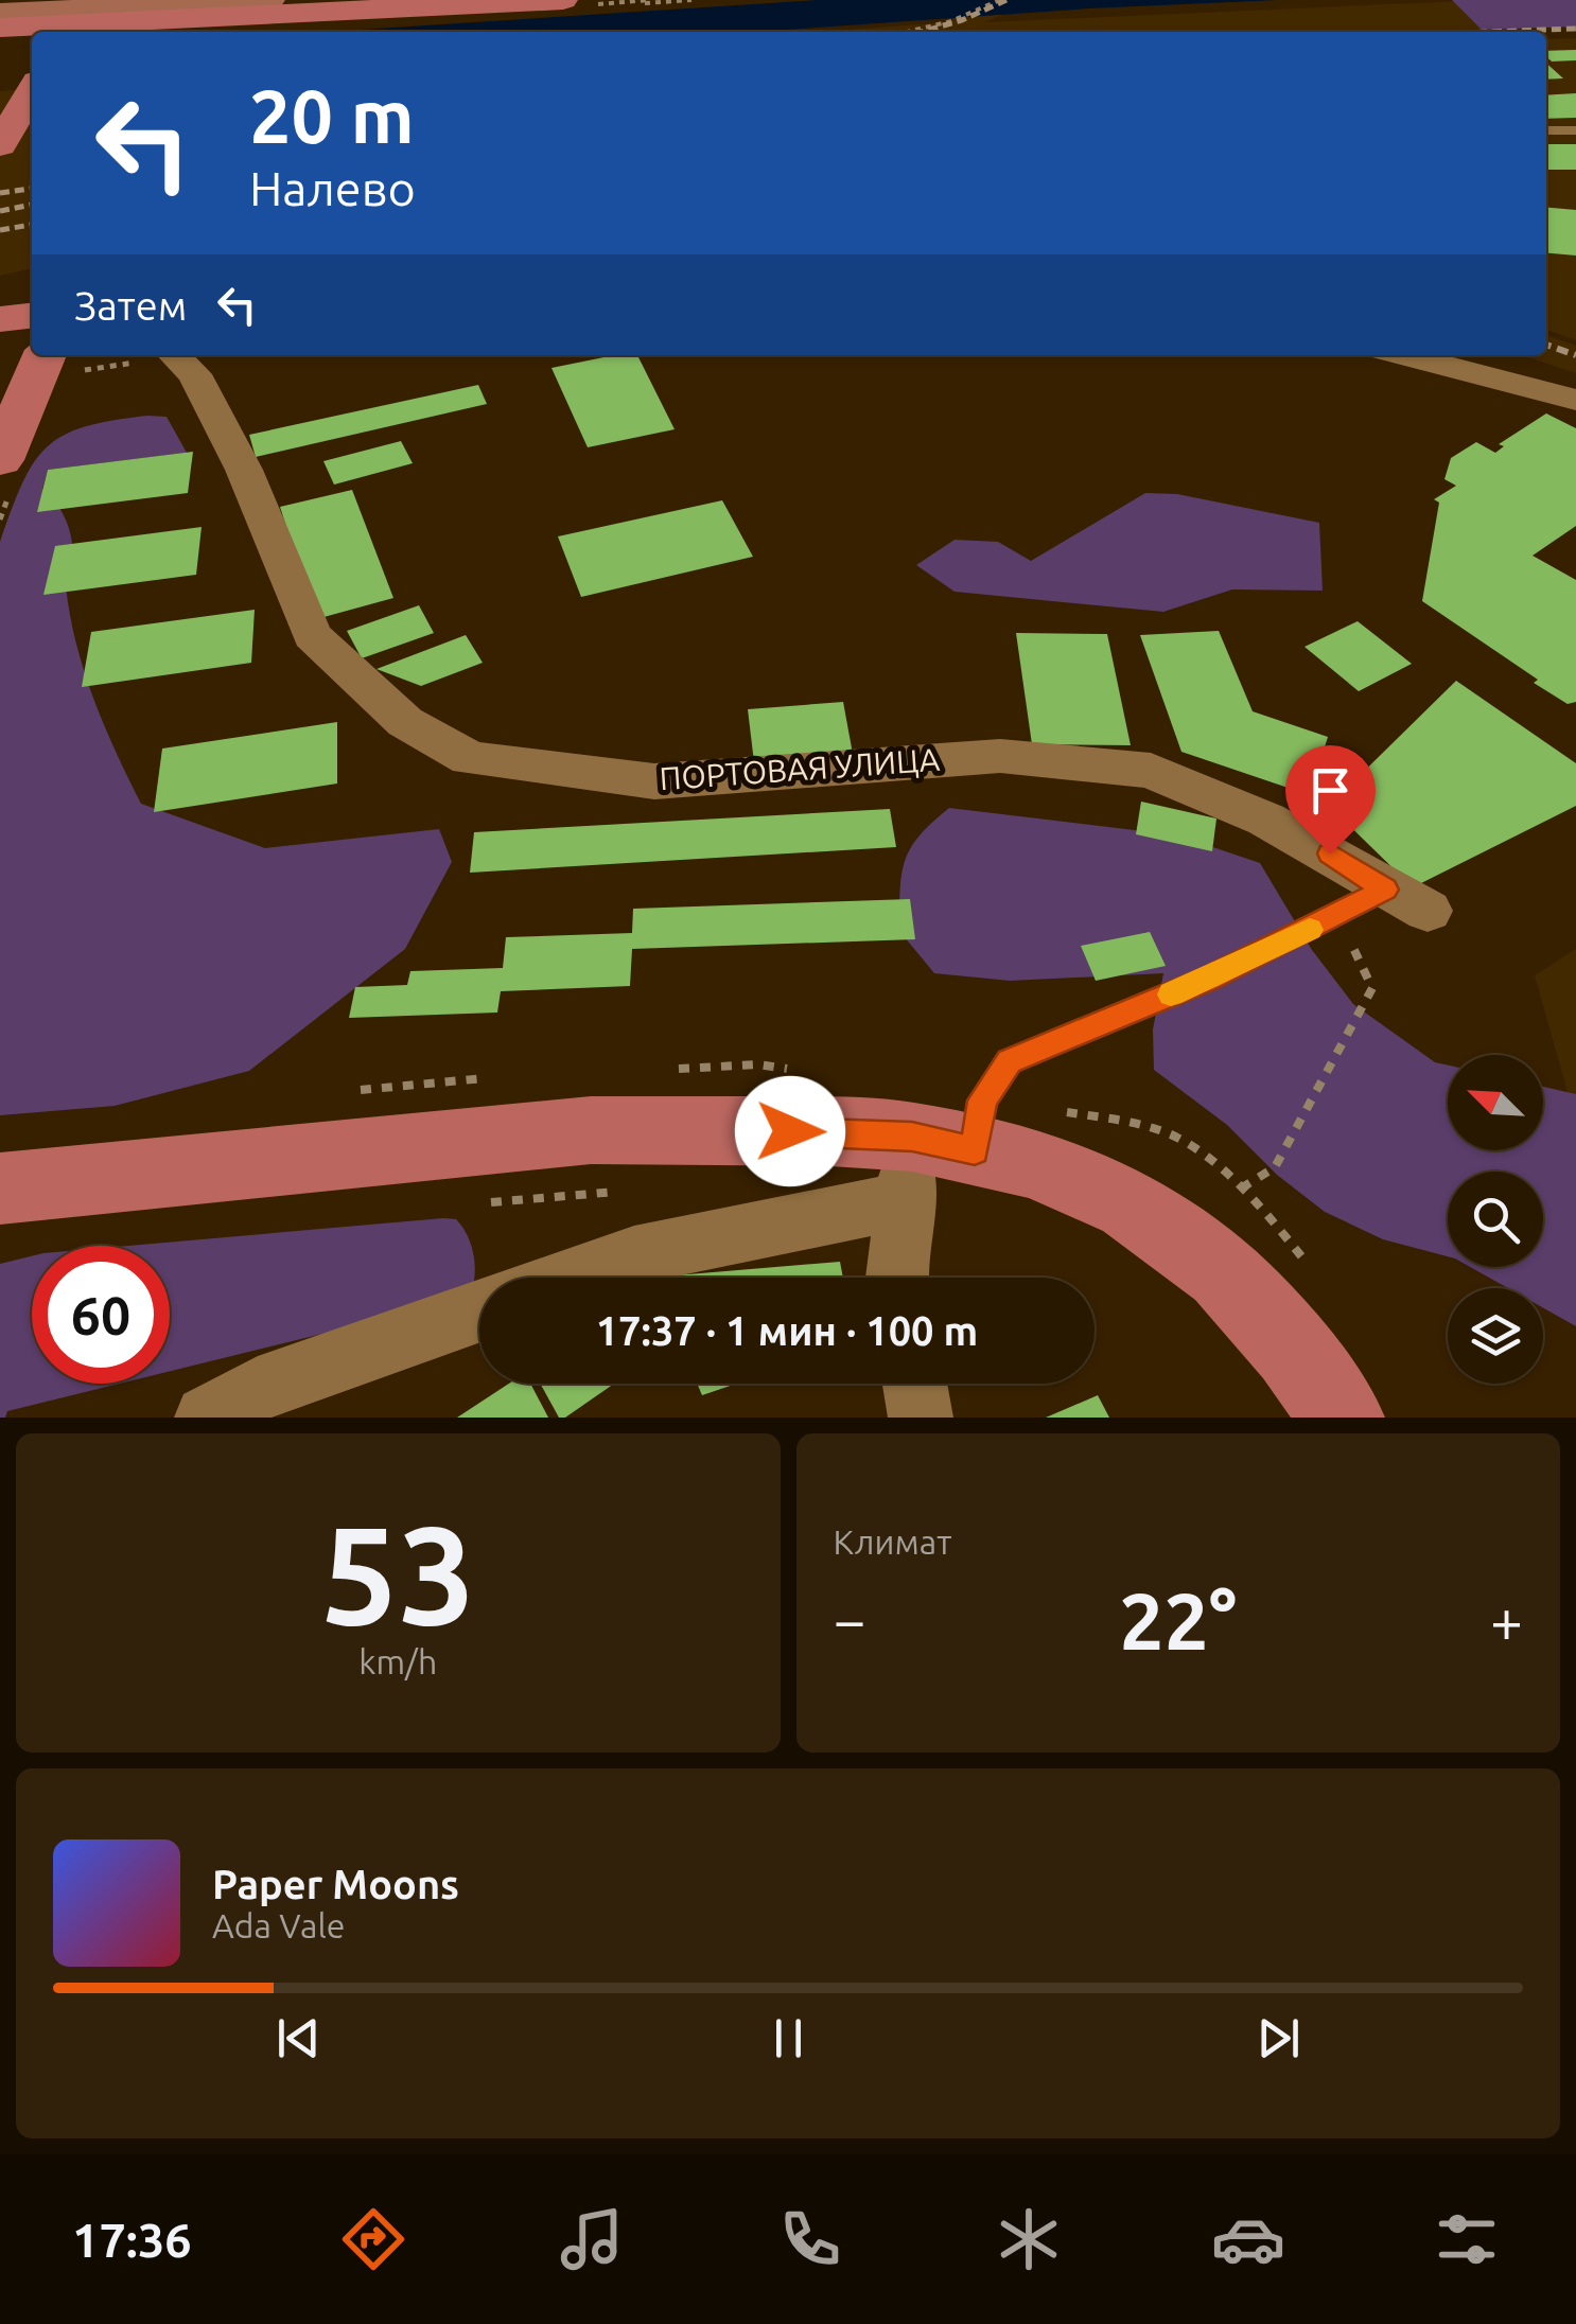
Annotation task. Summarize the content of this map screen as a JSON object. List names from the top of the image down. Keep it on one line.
{"streets":{"street":["ПОРТОВАЯ УЛИЦА"]},"north":"top left","page":{"turn":["20 m","Налево"],"then":"Затем","limit":"60","trip":"17:37 · 1 мин · 100 m","tile":[["53","km/h"],"Климат"],"heat":["−","22°","+"],"song":["Paper Moons","Ada Vale"],"tabs":"17:36"}}
